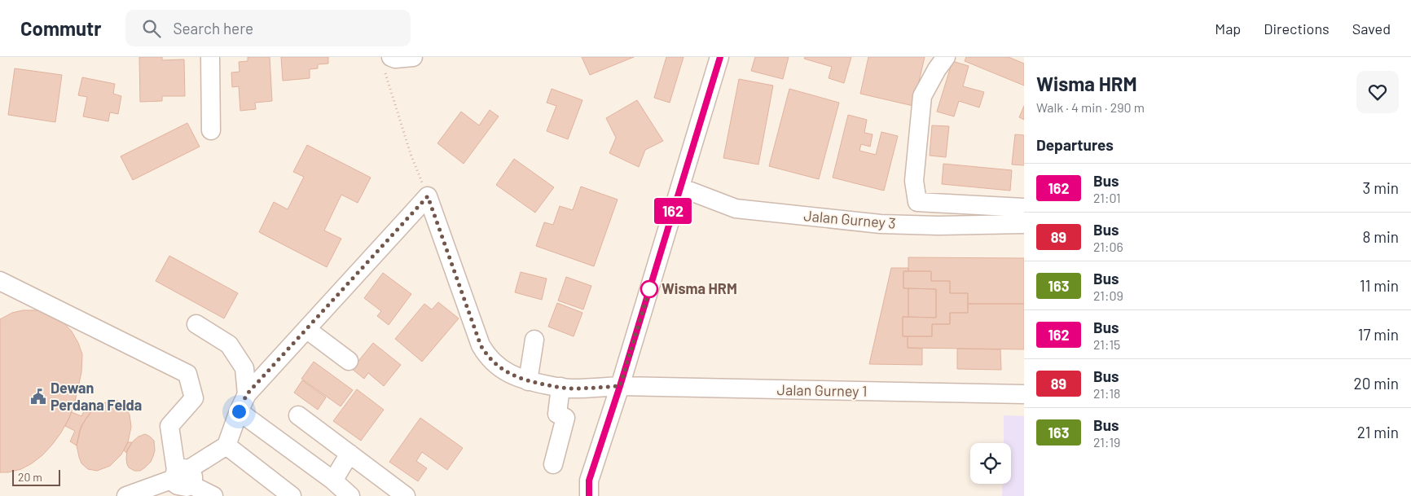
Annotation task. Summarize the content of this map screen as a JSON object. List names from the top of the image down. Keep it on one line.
{"streets":{"street":["Jalan Gurney 3","Jalan Gurney 1"]},"places":{"other":["Wisma HRM"],"public building":["Dewan Perdana Felda"]},"lines":["bus line 162"],"scale_bar":"20 m","page":{"header":"Commutr","search":"Search here","nav":["Map","Directions","Saved"],"on_map":"162","heading":[["Wisma HRM","Walk · 4 min · 290 m"],"Departures"],"list":[{"mark":"162","name":"Bus","note":"21:01","value":"3 min"},{"mark":"89","name":"Bus","note":"21:06","value":"8 min"},{"mark":"163","name":"Bus","note":"21:09","value":"11 min"},{"mark":"162","name":"Bus","note":"21:15","value":"17 min"},{"mark":"89","name":"Bus","note":"21:18","value":"20 min"},{"mark":"163","name":"Bus","note":"21:19","value":"21 min"}],"scale":"20 m"}}
